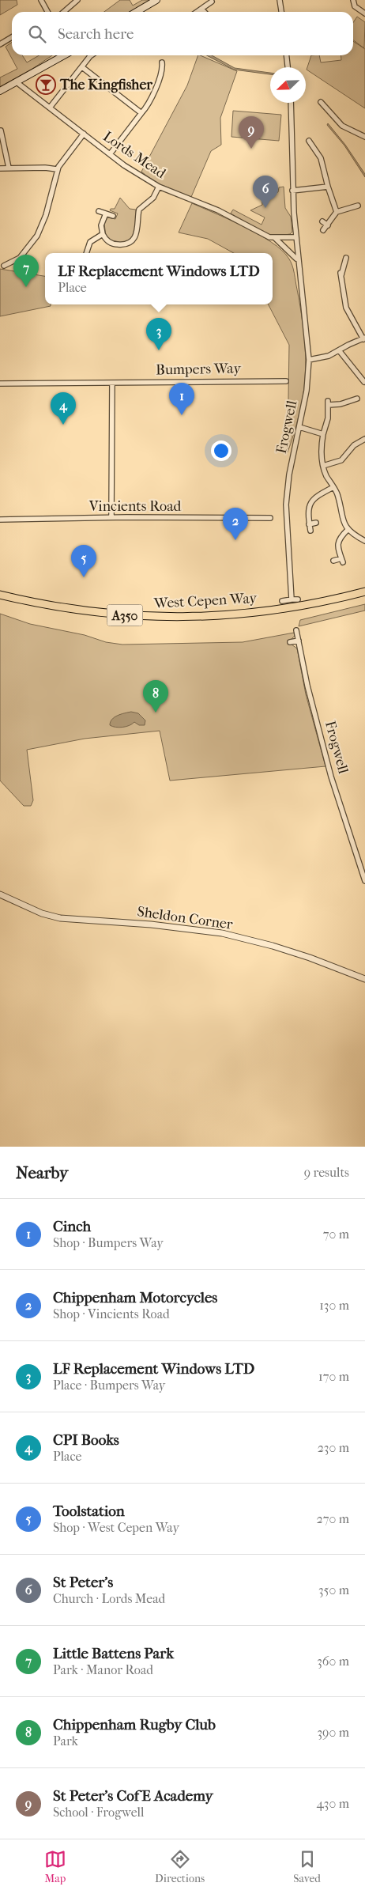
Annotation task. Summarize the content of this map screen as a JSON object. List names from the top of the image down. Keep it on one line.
{"streets":{"highway":["West Cepen Way","A350"],"street":["Lords Mead","Bumpers Way","Frogwell","Vincients Road","Sheldon Corner"]},"crossings":[["Lords Mead","Frogwell"]],"places":{"bar":["The Kingfisher"]},"north":"bottom left","page":{"search":"Search here","pins":["9","6","7","3","1","4","2","5","8"],"popup":["LF Replacement Windows LTD","Place"],"heading":["Nearby","9 results"],"list":[{"mark":"1","name":"Cinch","note":"Shop · Bumpers Way","value":"70 m"},{"mark":"2","name":"Chippenham Motorcycles","note":"Shop · Vincients Road","value":"130 m"},{"mark":"3","name":"LF Replacement Windows LTD","note":"Place · Bumpers Way","value":"170 m"},{"mark":"4","name":"CPI Books","note":"Place","value":"230 m"},{"mark":"5","name":"Toolstation","note":"Shop · West Cepen Way","value":"270 m"},{"mark":"6","name":"St Peter's","note":"Church · Lords Mead","value":"350 m"},{"mark":"7","name":"Little Battens Park","note":"Park · Manor Road","value":"360 m"},{"mark":"8","name":"Chippenham Rugby Club","note":"Park","value":"390 m"},{"mark":"9","name":"St Peter's CofE Academy","note":"School · Frogwell","value":"430 m"}],"nav":["Map","Directions","Saved"]}}
